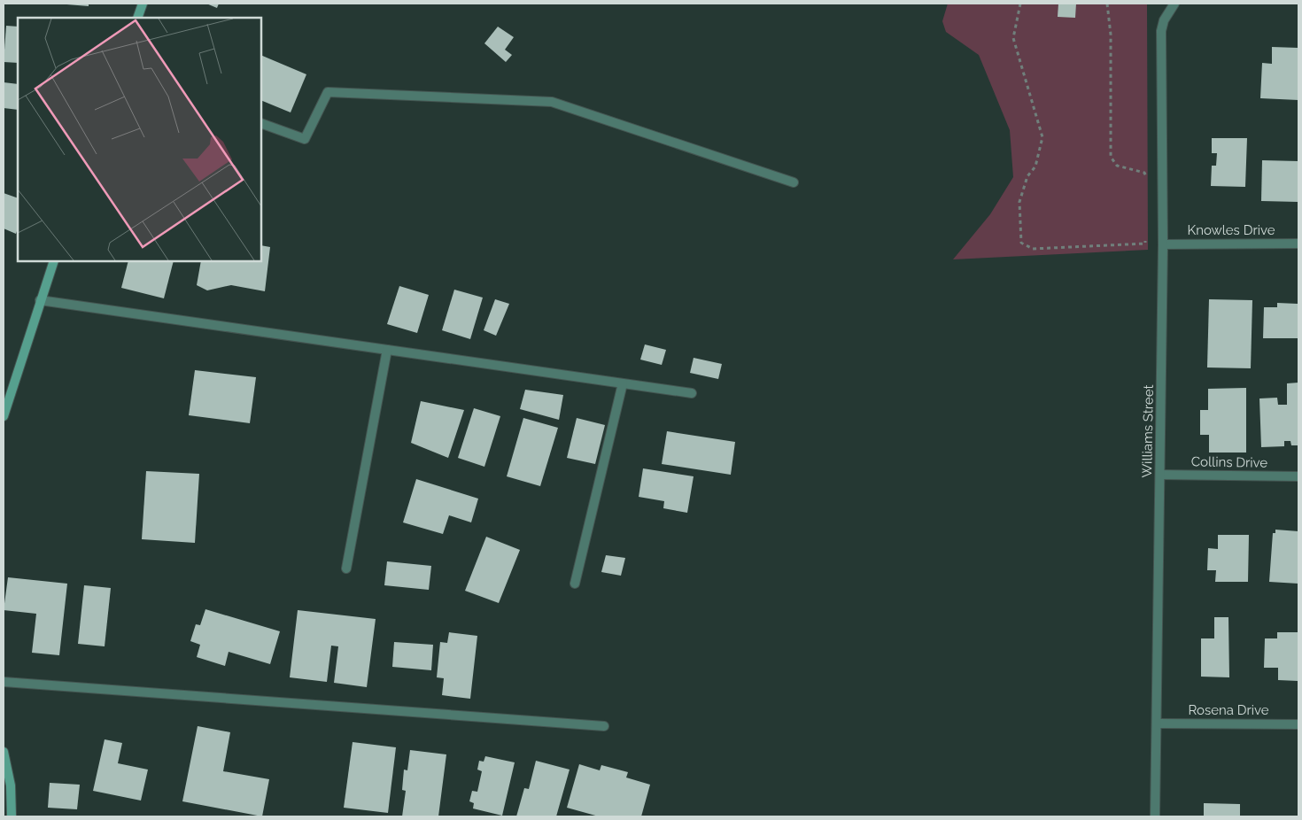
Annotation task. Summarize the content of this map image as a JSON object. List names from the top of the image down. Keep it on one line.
{"streets":{"street":["Knowles Drive","Williams Street","Collins Drive","Rosena Drive"]},"crossings":[["Knowles Drive","Williams Street"],["Williams Street","Collins Drive"],["Williams Street","Rosena Drive"]]}
